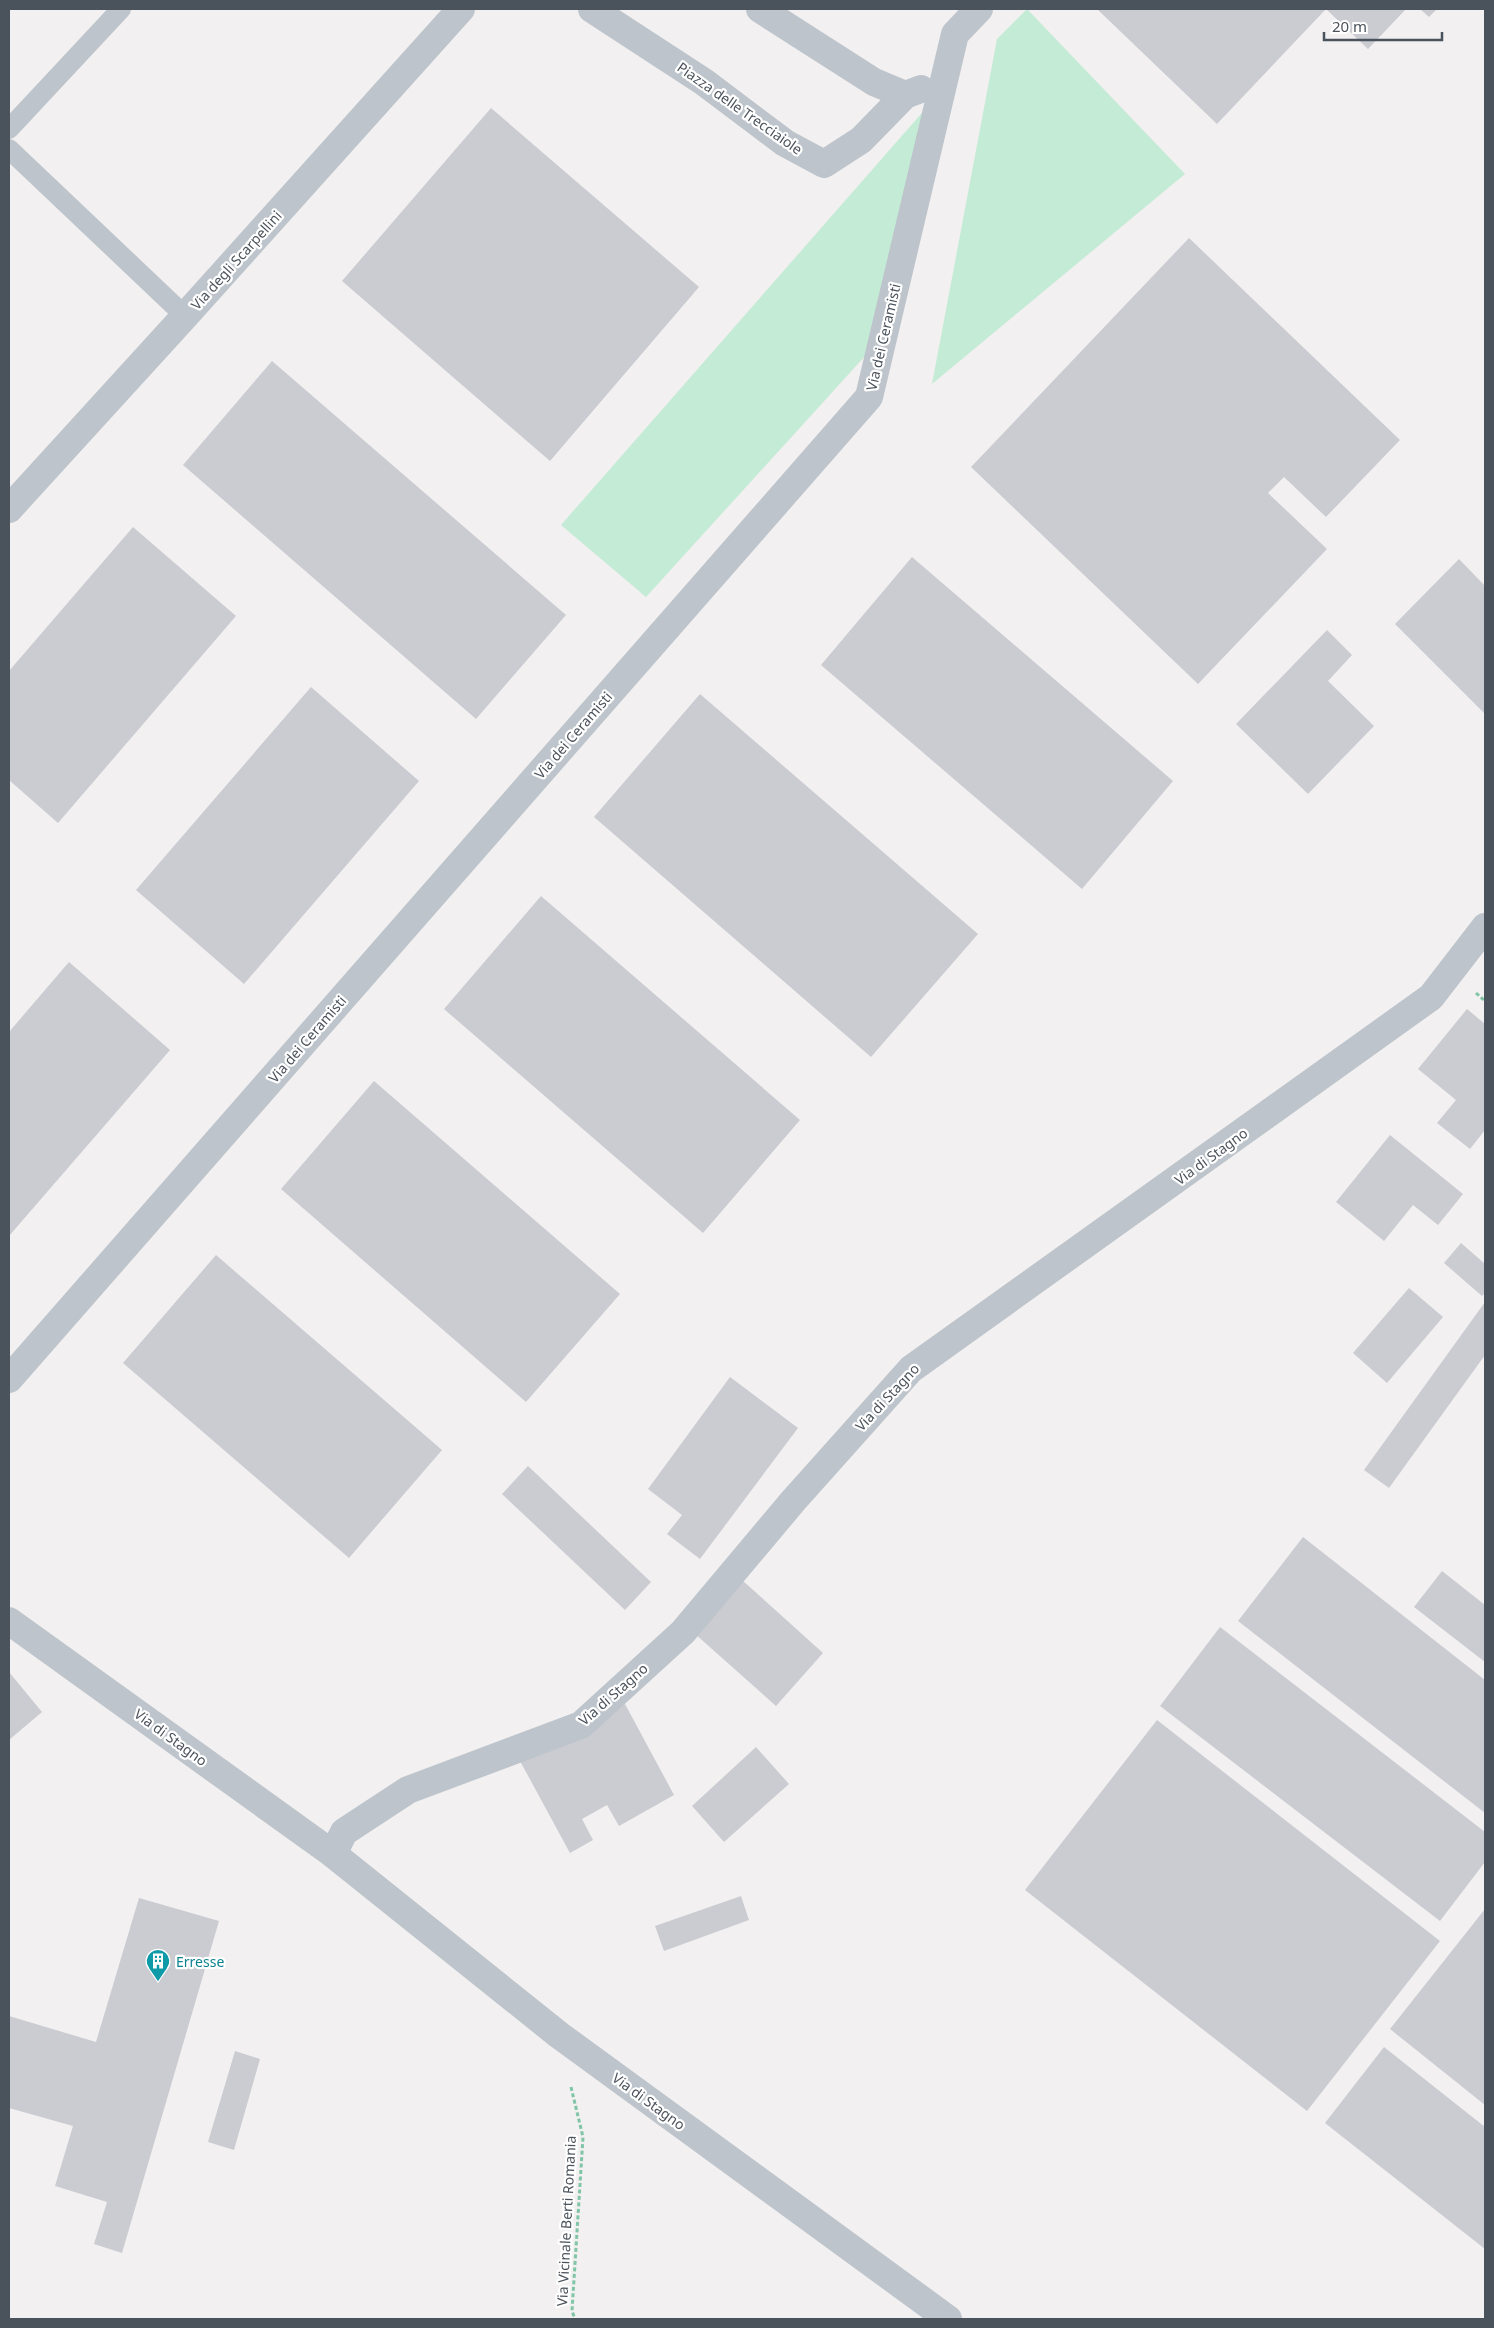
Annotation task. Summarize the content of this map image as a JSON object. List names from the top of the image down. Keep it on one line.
{"streets":{"street":["Piazza delle Trecciaiole","Via degli Scarpellini","Via dei Ceramisti","Via di Stagno"],"path":["Via Vicinale Berti Romania"]},"crossings":[["Piazza delle Trecciaiole","Via dei Ceramisti"],["Via di Stagno","Via Vicinale Berti Romania"]],"places":{"building":["Erresse"]},"scale_bar":"20 m"}
